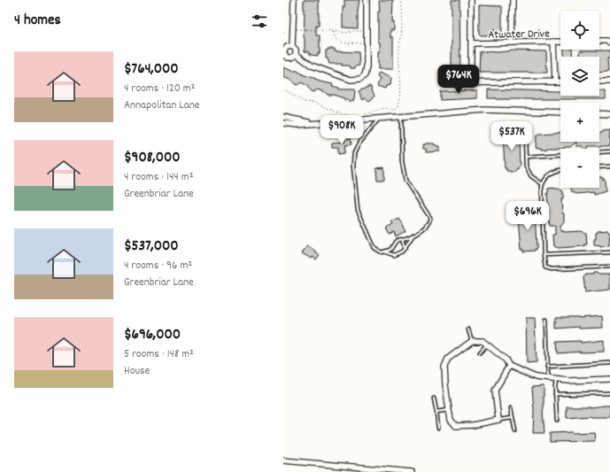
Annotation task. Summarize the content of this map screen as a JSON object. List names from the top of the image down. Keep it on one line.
{"streets":{"street":["Atwater Drive"]},"page":{"heading":"4 homes","map_buttons":["+","−"],"list":[{"name":"$764,000","note":"4 rooms · 120 m² · Annapolitan Lane"},{"name":"$908,000","note":"4 rooms · 144 m² · Greenbriar Lane"},{"name":"$537,000","note":"4 rooms · 96 m² · Greenbriar Lane"},{"name":"$696,000","note":"5 rooms · 148 m² · House"}],"price":["$764K","$908K","$537K","$696K"]}}
